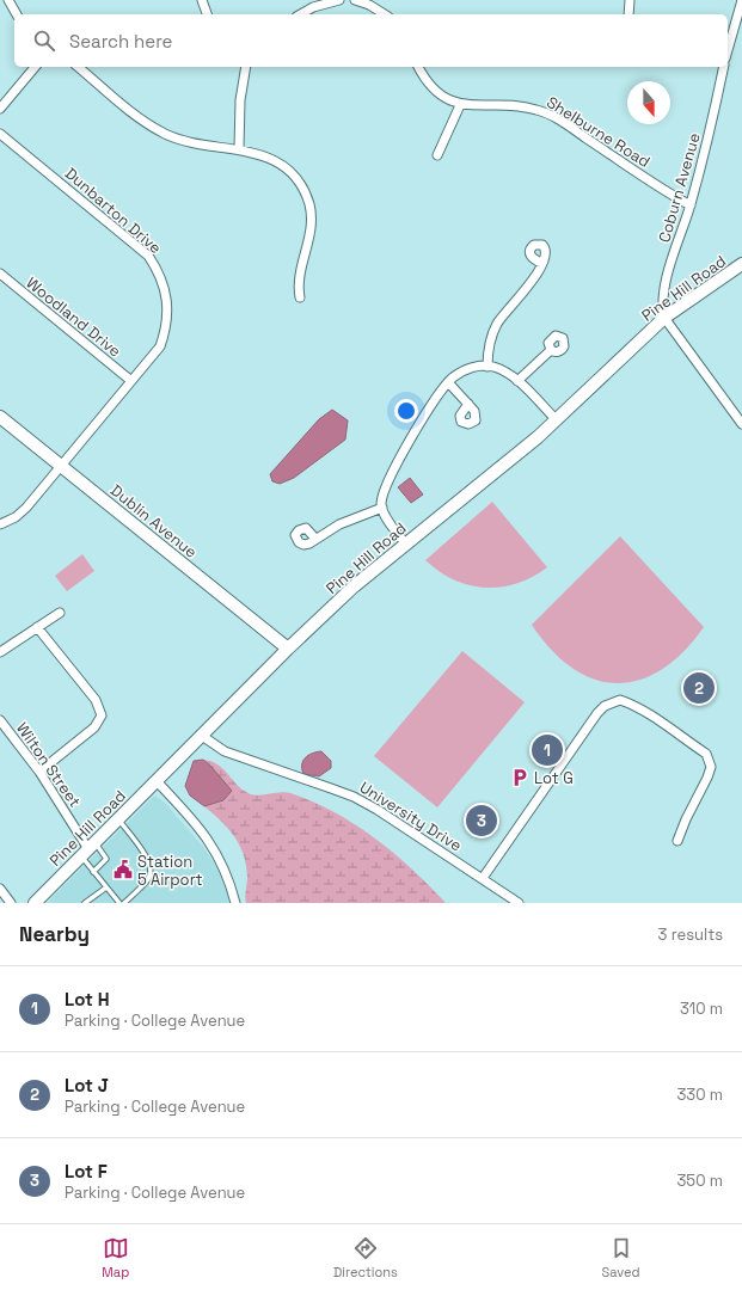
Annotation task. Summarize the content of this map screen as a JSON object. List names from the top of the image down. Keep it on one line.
{"streets":{"street":["Shelburne Road","Coburn Avenue","Dunbarton Drive","Pine Hill Road","Woodland Drive","Dublin Avenue","Wilton Street","University Drive"]},"crossings":[["Shelburne Road","Coburn Avenue"],["Coburn Avenue","Pine Hill Road"],["Dunbarton Drive","Woodland Drive"],["Dunbarton Drive","Dublin Avenue"],["Pine Hill Road","Dublin Avenue"],["Pine Hill Road","Wilton Street"],["Pine Hill Road","University Drive"]],"places":{"parking":["Lot G"],"public building":["Station 5 Airport"]},"north":"bottom","page":{"search":"Search here","pins":["2","1","3"],"heading":["Nearby","3 results"],"list":[{"mark":"1","name":"Lot H","note":"Parking · College Avenue","value":"310 m"},{"mark":"2","name":"Lot J","note":"Parking · College Avenue","value":"330 m"},{"mark":"3","name":"Lot F","note":"Parking · College Avenue","value":"350 m"}],"nav":["Map","Directions","Saved"]}}
